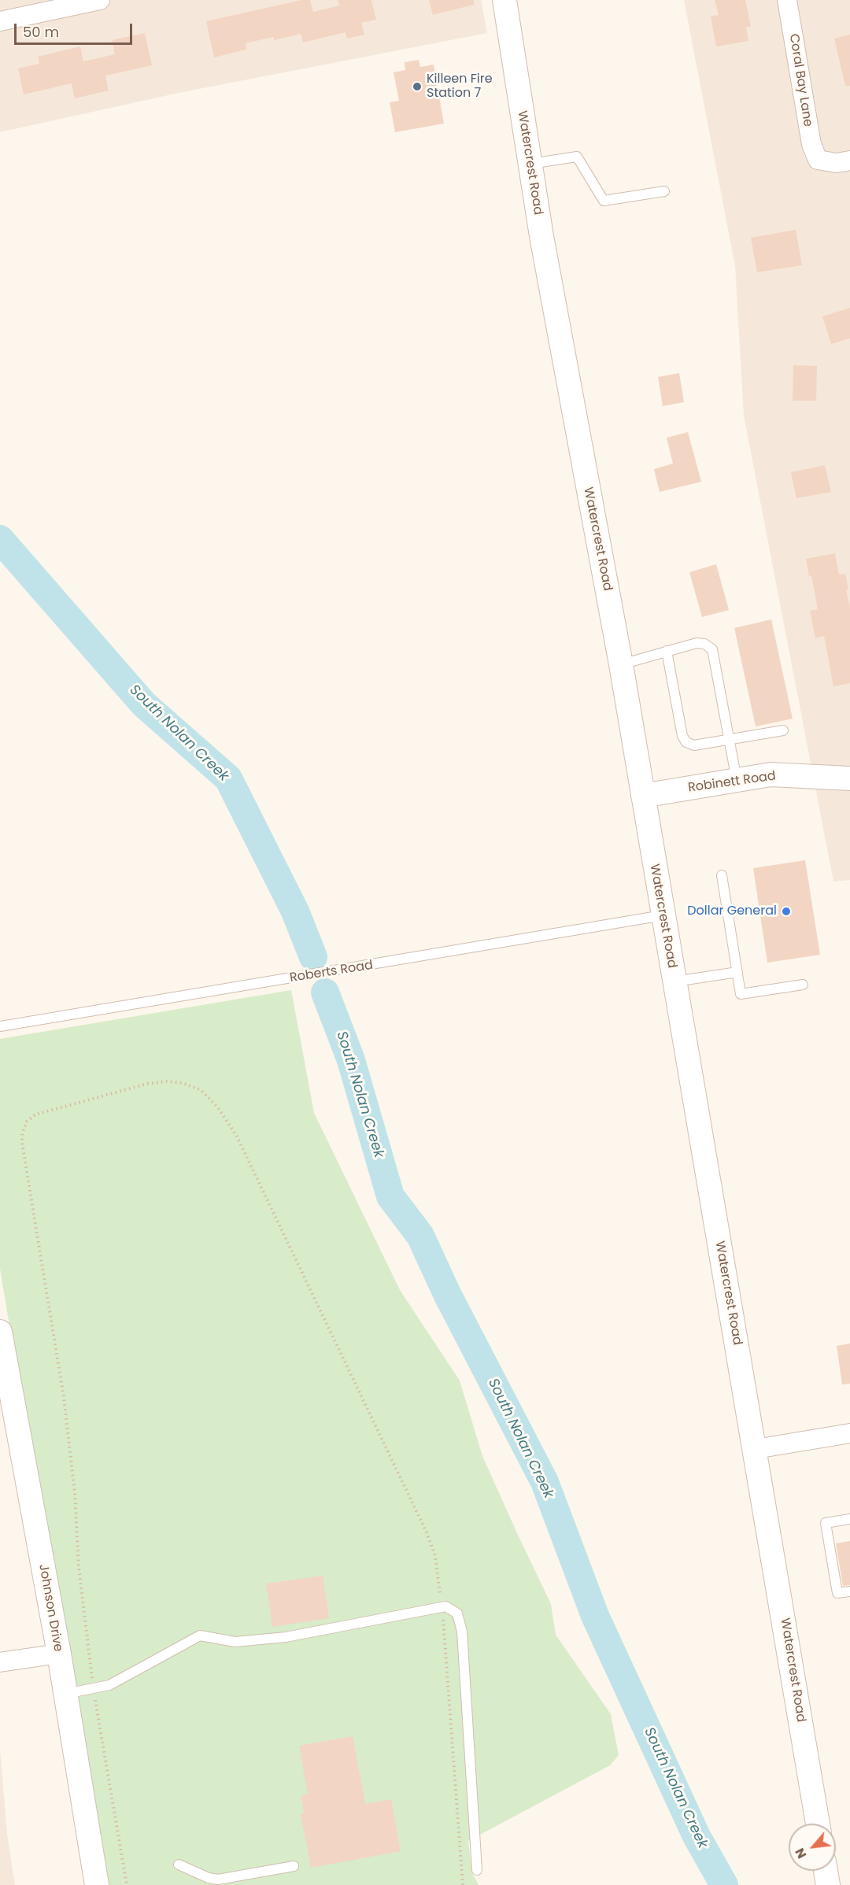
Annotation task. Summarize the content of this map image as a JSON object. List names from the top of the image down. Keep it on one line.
{"streets":{"street":["Coral Bay Lane","Watercrest Road","Robinett Road","Johnson Drive"],"lane":["Roberts Road"]},"crossings":[["Watercrest Road","Robinett Road"],["Watercrest Road","Roberts Road"]],"water":["South Nolan Creek"],"places":["Killeen Fire Station 7","Dollar General"],"scale_bar":"50 m","north":"bottom left"}
